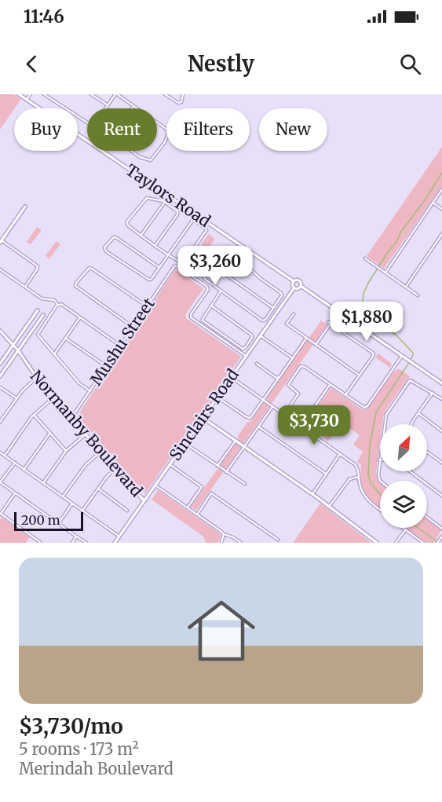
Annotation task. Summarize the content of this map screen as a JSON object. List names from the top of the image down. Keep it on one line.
{"streets":{"street":["Taylors Road","Mushu Street","Sinclairs Road","Normanby Boulevard"]},"crossings":[["Taylors Road","Sinclairs Road"],["Mushu Street","Sinclairs Road"],["Mushu Street","Normanby Boulevard"],["Sinclairs Road","Normanby Boulevard"]],"scale_bar":"200 m","north":"top right","page":{"status":"11:46","header":"Nestly","chip":["Buy","Rent","Filters","New"],"price":["$3,260","$1,880","$3,730"],"scale":"200 m","list":[{"name":"$3,730/mo","note":"5 rooms · 173 m² · Merindah Boulevard"}]}}
